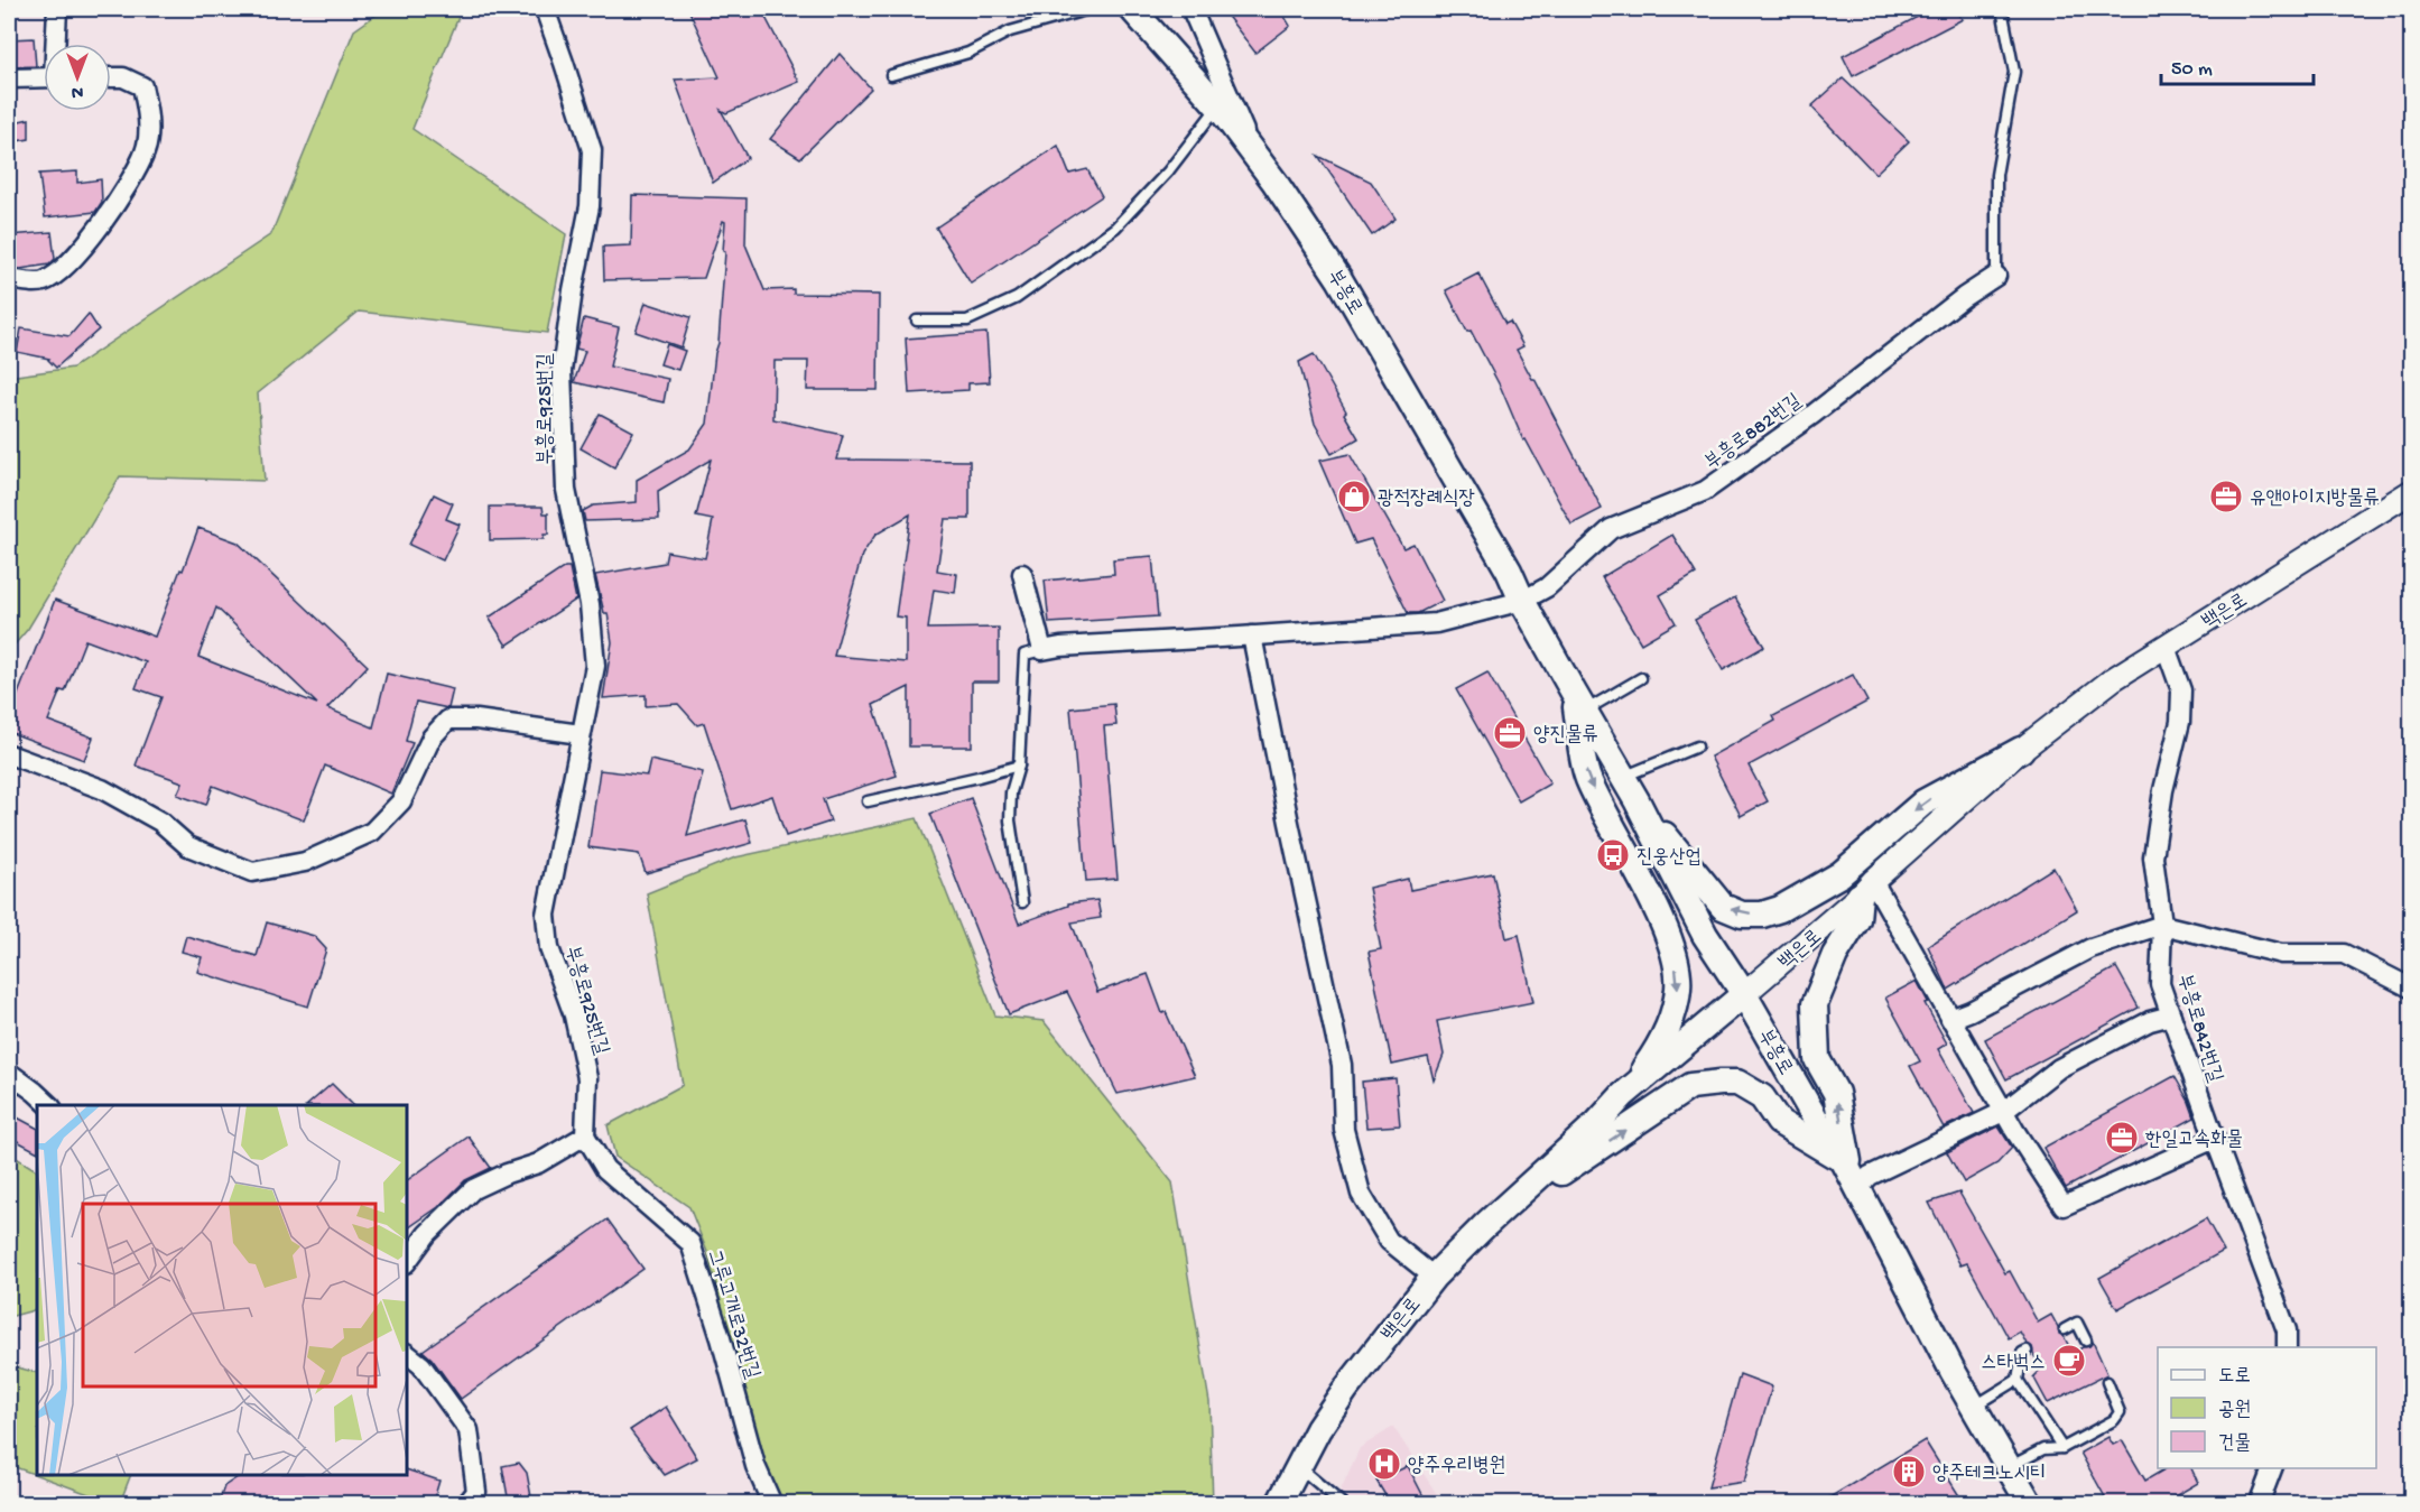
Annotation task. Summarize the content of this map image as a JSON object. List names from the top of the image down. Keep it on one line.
{"streets":{"main road":["부흥로","백은로"],"street":["부흥로925번길","부흥로882번길","부흥로842번길","그루고개로32번길"]},"crossings":[["부흥로","부흥로882번길"],["부흥로","백은로"],["부흥로925번길","그루고개로32번길"],["백은로","부흥로842번길"]],"places":{"shop":["광적장례식장"],"office":["유앤아이지방물류","양진물류","한일고속화물"],"bus stop":["진웅산업"],"cafe":["스타벅스"],"hospital":["양주우리병원"],"building":["양주테크노시티"]},"legend":["도로","공원","건물"],"scale_bar":"50 m","north":"bottom"}
